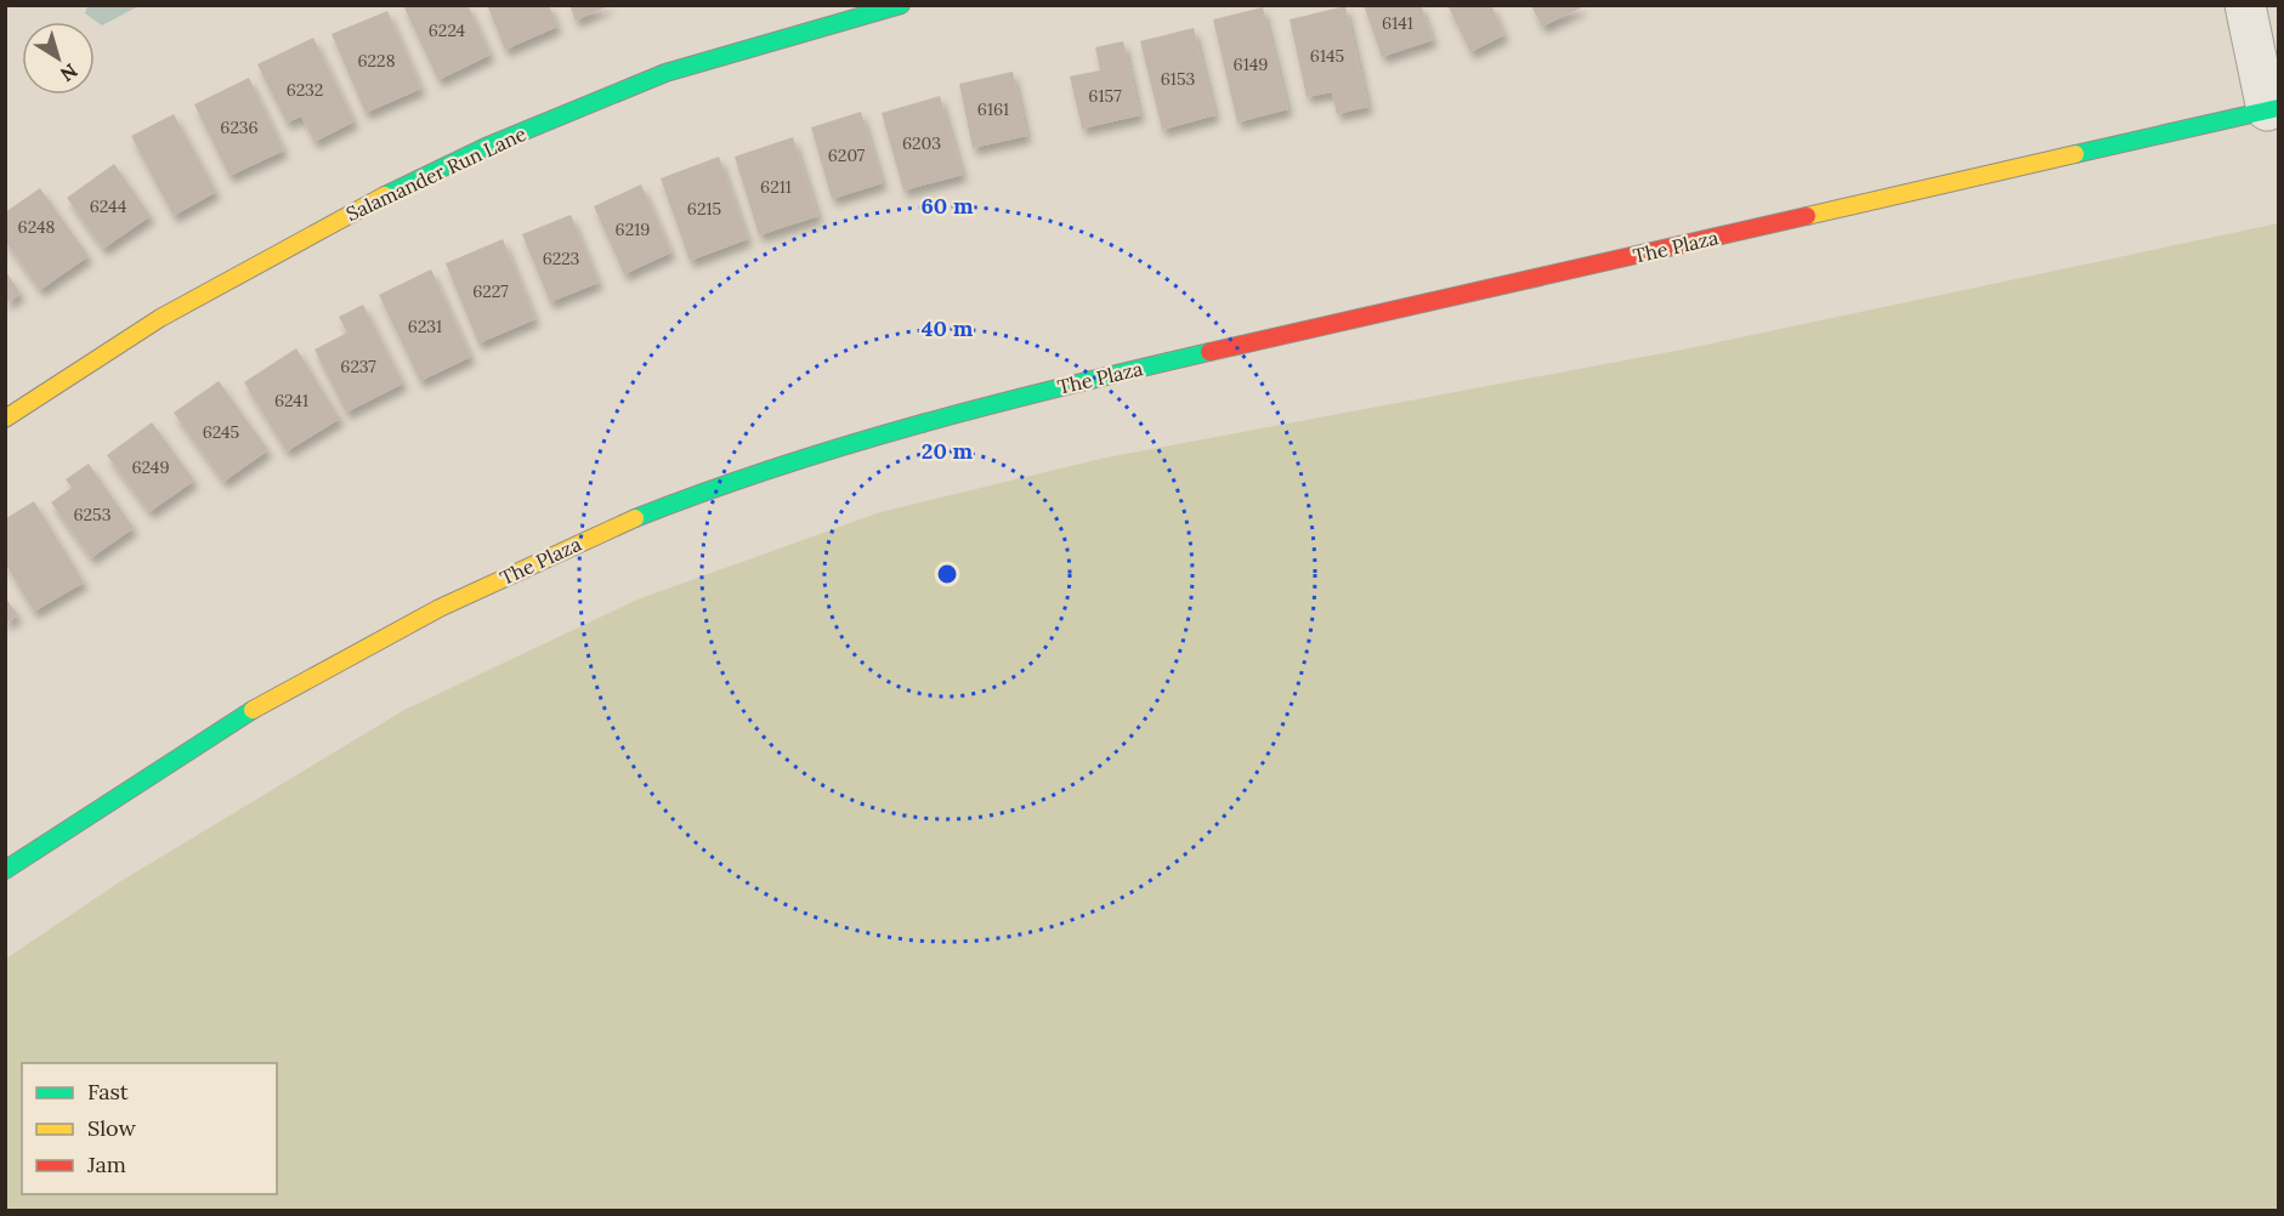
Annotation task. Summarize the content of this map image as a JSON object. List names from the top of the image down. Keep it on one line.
{"streets":{"street":["Salamander Run Lane","The Plaza"]},"house_numbers":["6141","6224","6145","6228","6149","6153","6232","6157","6161","6236","6203","6207","6211","6244","6215","6248","6219","6223","6227","6231","6237","6241","6245","6249","6253"],"legend":["Fast","Slow","Jam"],"north":"bottom right","rings":["60 m","40 m","20 m"]}
